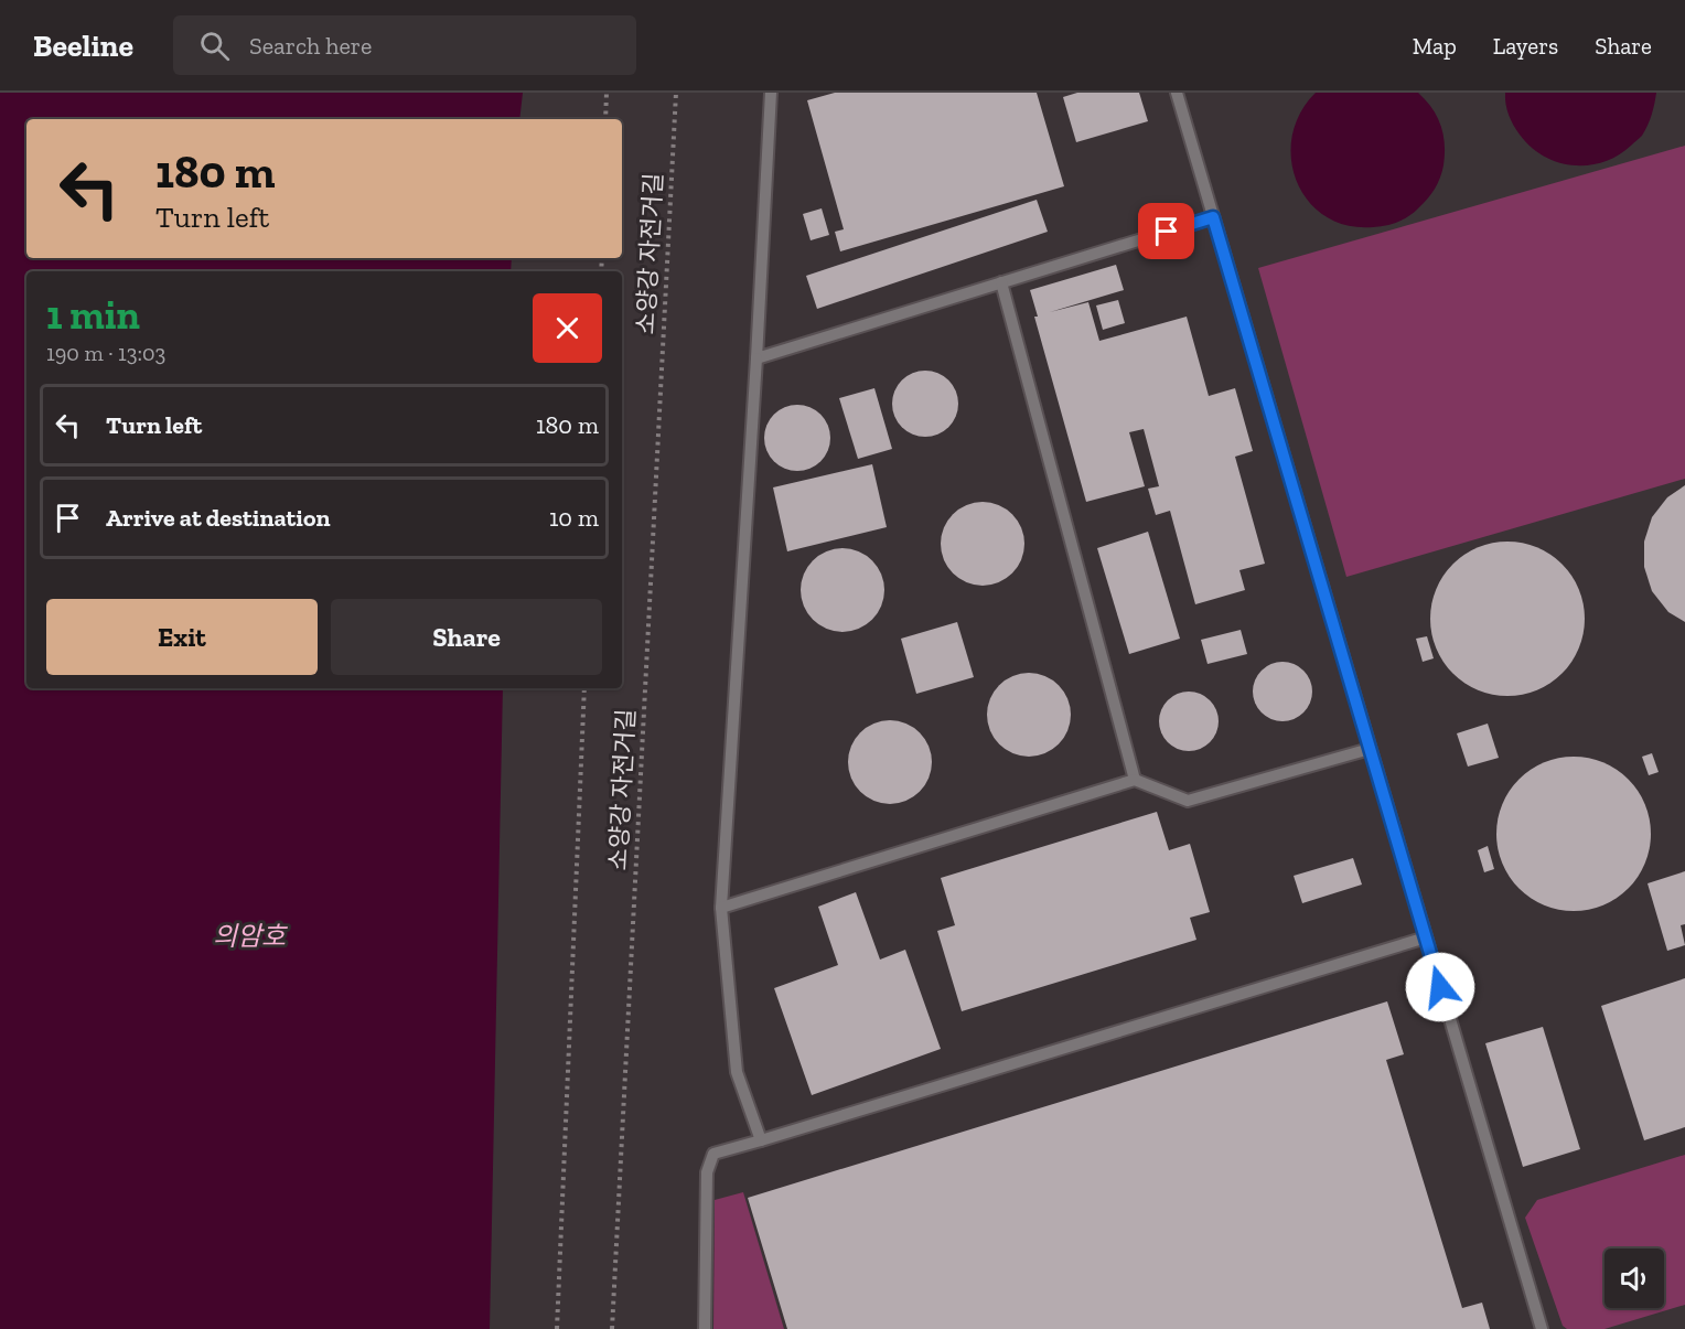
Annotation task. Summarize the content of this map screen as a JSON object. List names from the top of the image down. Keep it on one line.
{"streets":{"path":["소양강 자전거길"]},"water":["의암호"],"page":{"header":"Beeline","search":"Search here","nav":["Map","Layers","Share"],"turn":["180 m","Turn left"],"heading":["1 min","190 m · 13:03"],"list":[{"name":"Turn left","value":"180 m"},{"name":"Arrive at destination","value":"10 m"}],"buttons":["Exit","Share"]}}
